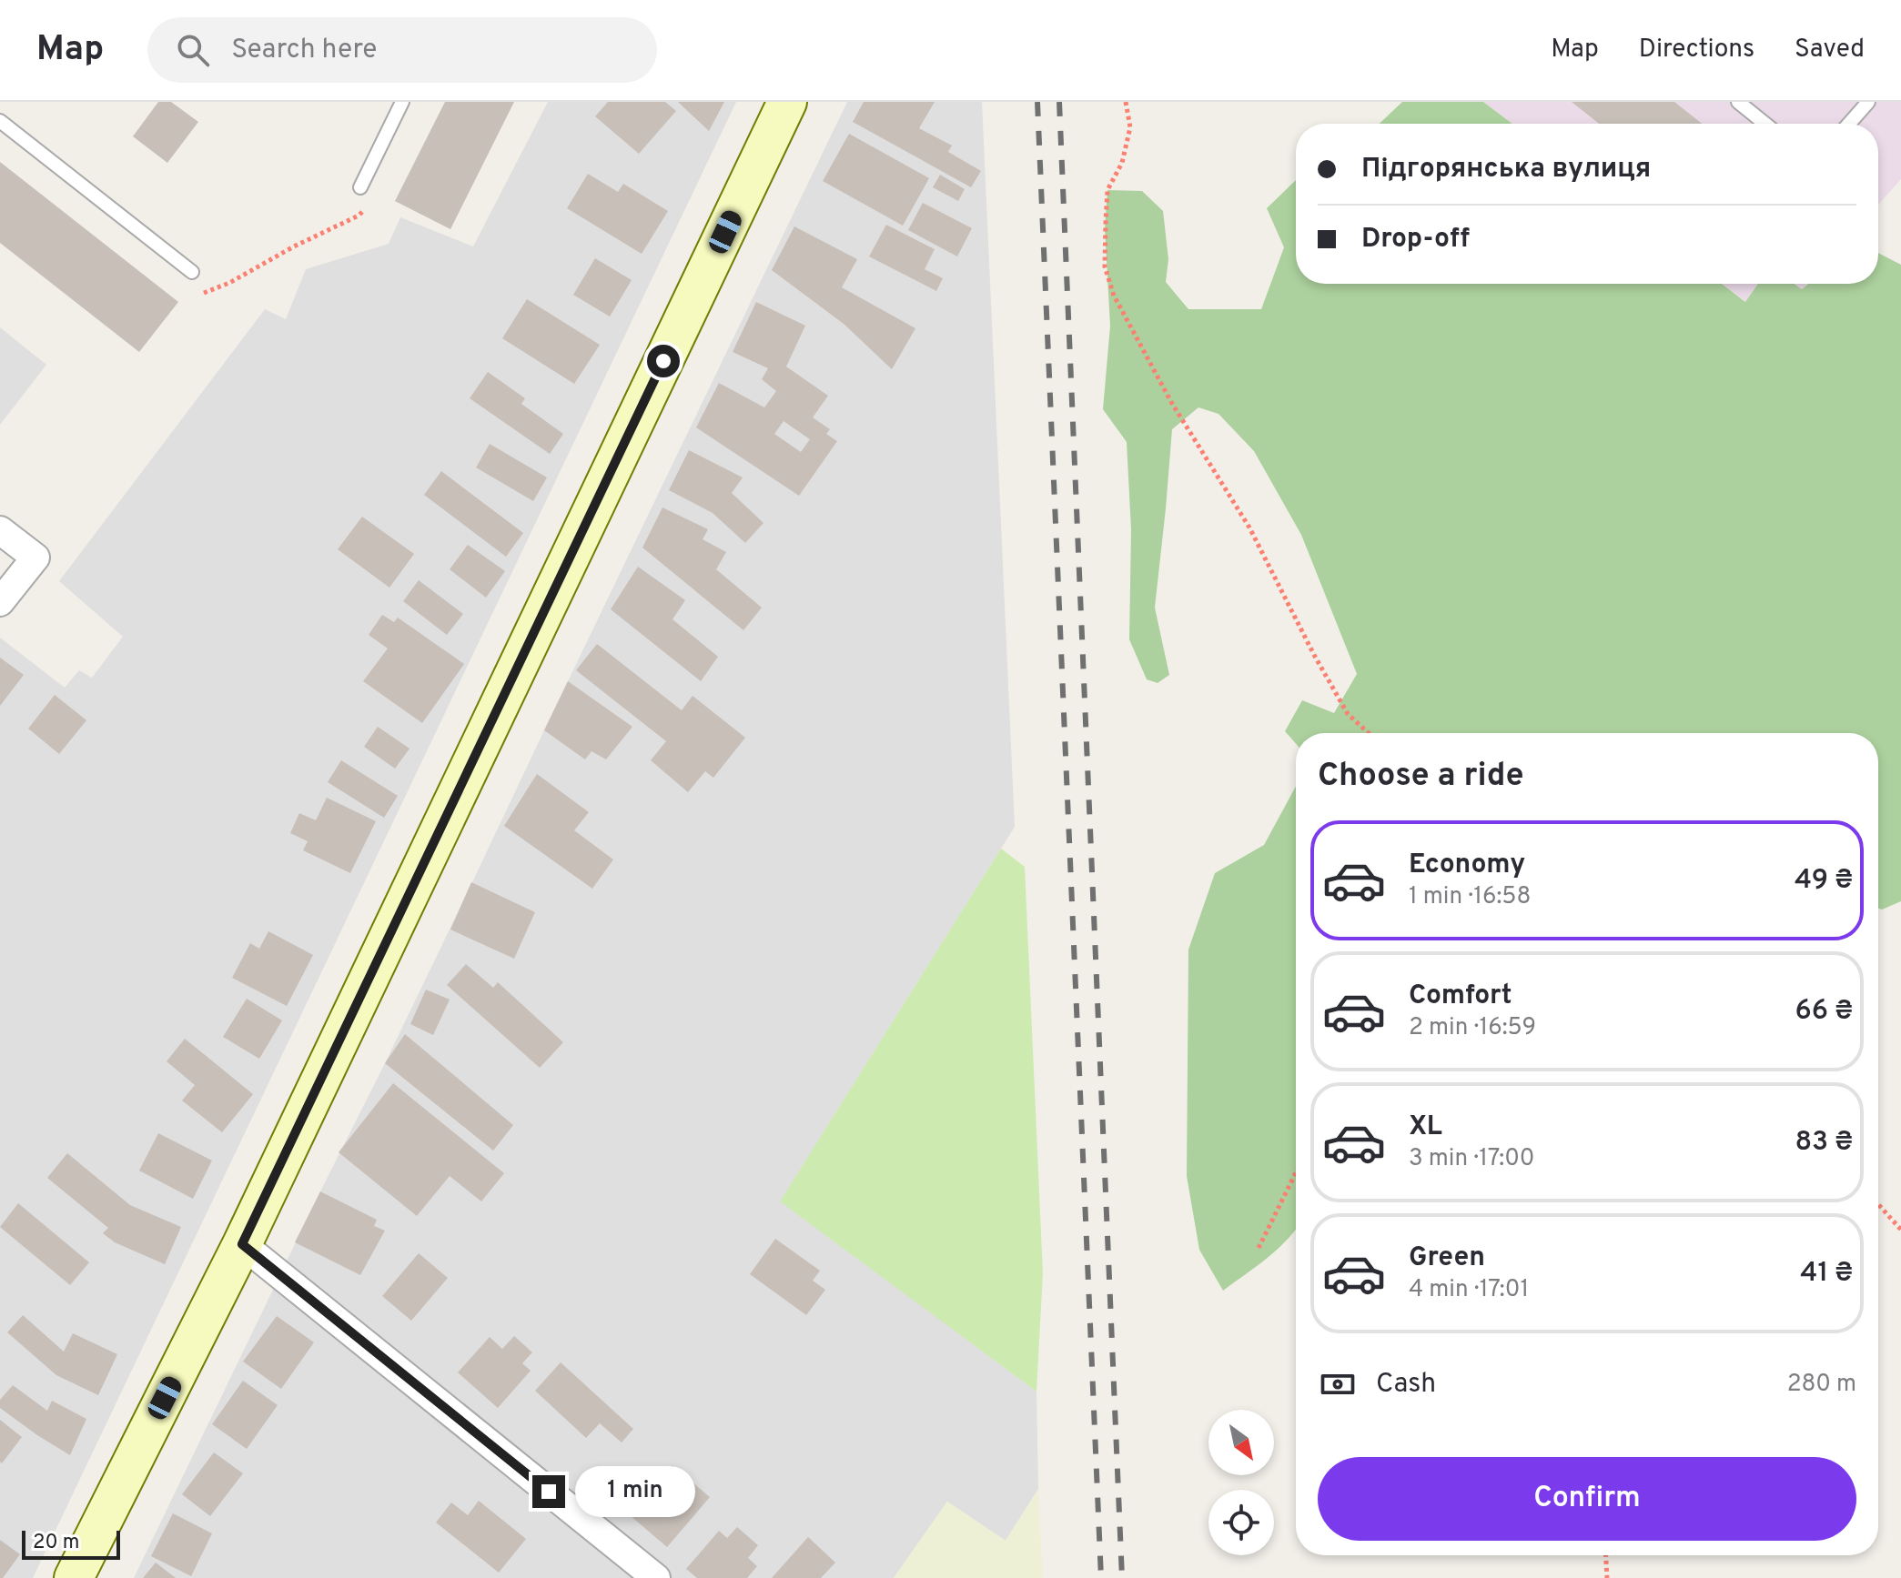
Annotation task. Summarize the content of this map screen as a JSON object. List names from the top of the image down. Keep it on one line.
{"scale_bar":"20 m","north":"bottom right","page":{"header":"Map","search":"Search here","nav":["Map","Directions","Saved"],"banner":["Підгорянська вулиця","Drop-off"],"heading":"Choose a ride","list":[{"name":"Economy","note":"1 min · 16:58","value":"49 ₴"},{"name":"Comfort","note":"2 min · 16:59","value":"66 ₴"},{"name":"XL","note":"3 min · 17:00","value":"83 ₴"},{"name":"Green","note":"4 min · 17:01","value":"41 ₴"}],"pay":["Cash","280 m"],"buttons":"Confirm","bubble":"1 min","scale":"20 m"}}
